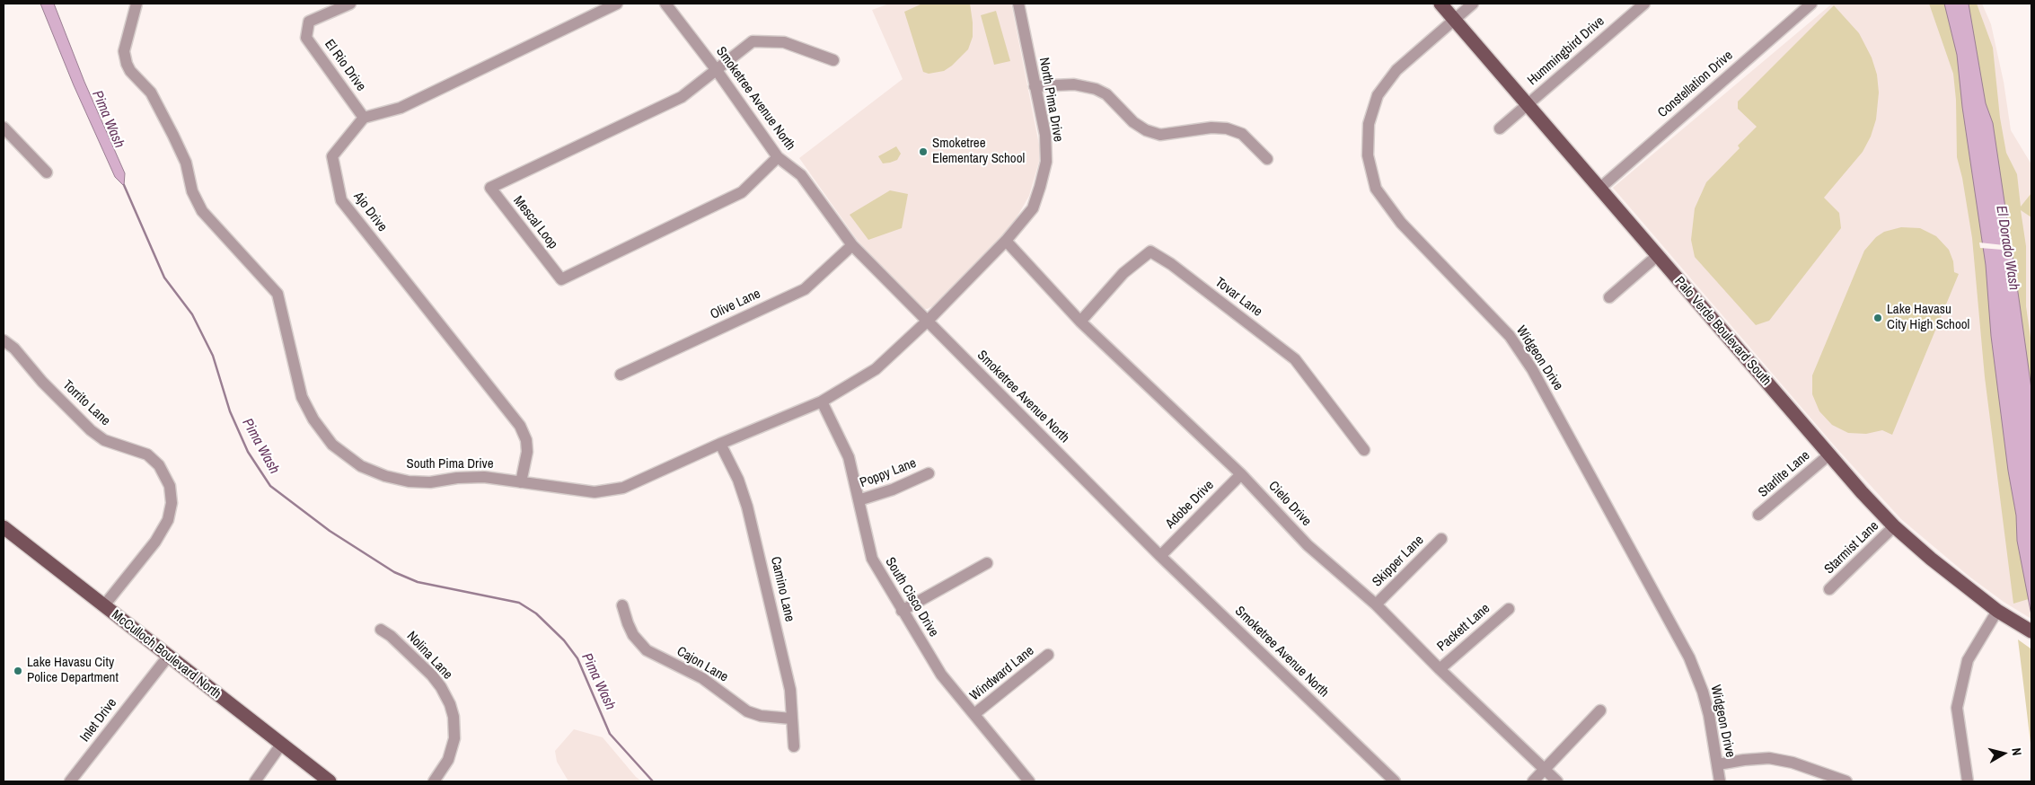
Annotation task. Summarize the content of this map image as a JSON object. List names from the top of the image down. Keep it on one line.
{"streets":{"main road":["Palo Verde Boulevard South","McCulloch Boulevard North"],"street":["Hummingbird Drive","El Rio Drive","Constellation Drive","Smoketree Avenue North","North Pima Drive","Ajo Drive","Mescal Loop","Tovar Lane","Olive Lane","Widgeon Drive","Torrito Lane","South Pima Drive","Poppy Lane","Starlite Lane","Cielo Drive","Adobe Drive","Starmist Lane","Skipper Lane","Camino Lane","South Cisco Drive","Packett Lane","Nolina Lane","Cajon Lane","Windward Lane","Inlet Drive"]},"crossings":[["Hummingbird Drive","Palo Verde Boulevard South"],["El Rio Drive","Ajo Drive"],["Constellation Drive","Palo Verde Boulevard South"],["Smoketree Avenue North","North Pima Drive"],["Smoketree Avenue North","Mescal Loop"],["Smoketree Avenue North","Olive Lane"],["Smoketree Avenue North","South Pima Drive"],["Smoketree Avenue North","Adobe Drive"],["North Pima Drive","South Pima Drive"],["North Pima Drive","Cielo Drive"],["Ajo Drive","South Pima Drive"],["Tovar Lane","Cielo Drive"],["Palo Verde Boulevard South","Widgeon Drive"],["Palo Verde Boulevard South","Starlite Lane"],["Palo Verde Boulevard South","Starmist Lane"],["Torrito Lane","McCulloch Boulevard North"],["South Pima Drive","Camino Lane"],["South Pima Drive","South Cisco Drive"],["Poppy Lane","South Cisco Drive"],["Cielo Drive","Adobe Drive"],["Cielo Drive","Skipper Lane"],["Cielo Drive","Packett Lane"],["Camino Lane","Cajon Lane"],["South Cisco Drive","Windward Lane"],["McCulloch Boulevard North","Inlet Drive"]],"water":["Pima Wash","El Dorado Wash"],"places":["Smoketree Elementary School","Lake Havasu City High School","Lake Havasu City Police Department"],"north":"right"}
